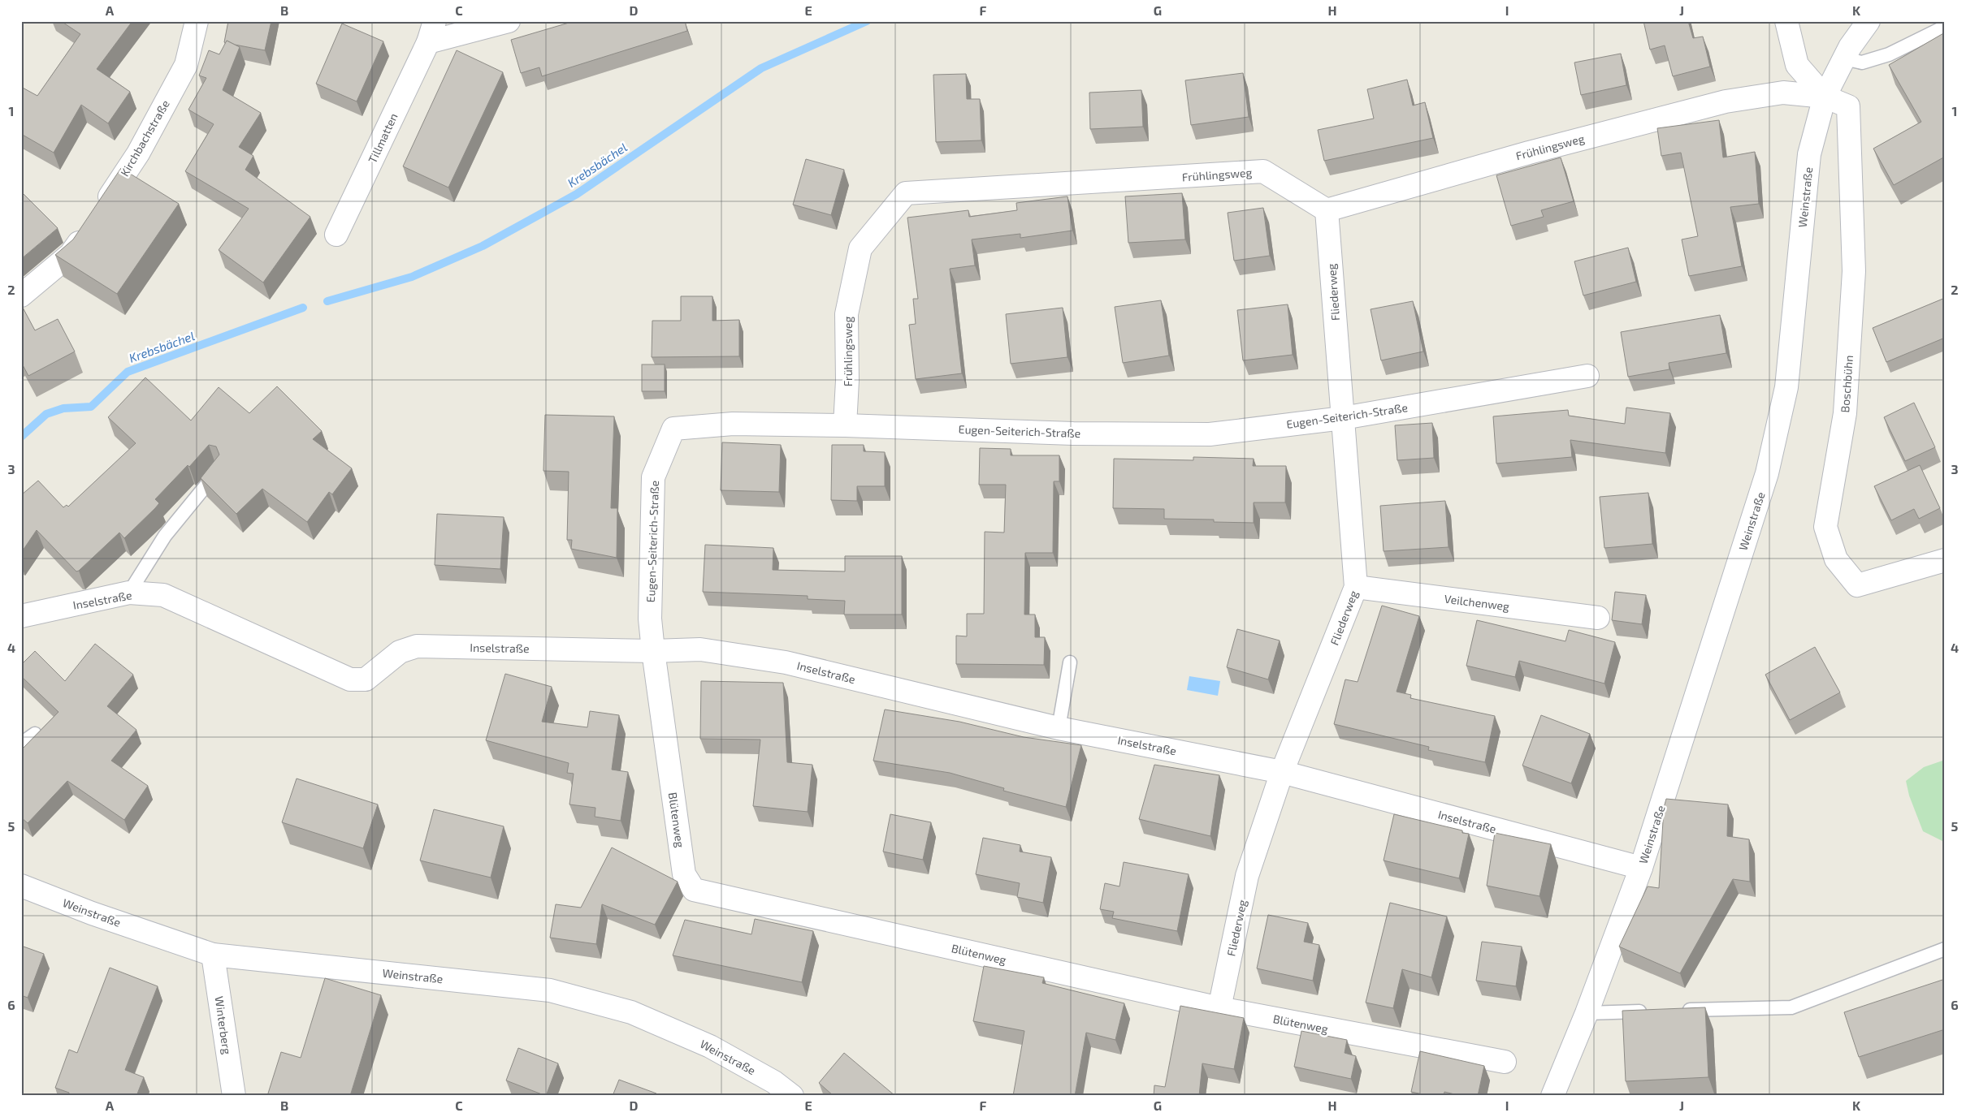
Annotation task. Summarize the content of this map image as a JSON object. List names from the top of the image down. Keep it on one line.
{"streets":{"street":["Kirchbachstraße","Tillmatten","Frühlingsweg","Weinstraße","Fliederweg","Boschbühn","Eugen-Seiterich-Straße","Inselstraße","Veilchenweg","Blütenweg","Winterberg"]},"crossings":[["Frühlingsweg","Weinstraße"],["Frühlingsweg","Fliederweg"],["Frühlingsweg","Boschbühn"],["Frühlingsweg","Eugen-Seiterich-Straße"],["Weinstraße","Boschbühn"],["Weinstraße","Inselstraße"],["Weinstraße","Winterberg"],["Fliederweg","Eugen-Seiterich-Straße"],["Fliederweg","Inselstraße"],["Fliederweg","Veilchenweg"],["Fliederweg","Blütenweg"],["Eugen-Seiterich-Straße","Inselstraße"],["Eugen-Seiterich-Straße","Blütenweg"],["Inselstraße","Blütenweg"]],"water":["Krebsbächel"],"grid":{"columns":["A","B","C","D","E","F","G","H","I","J","K"],"rows":["1","2","3","4","5","6"]}}
